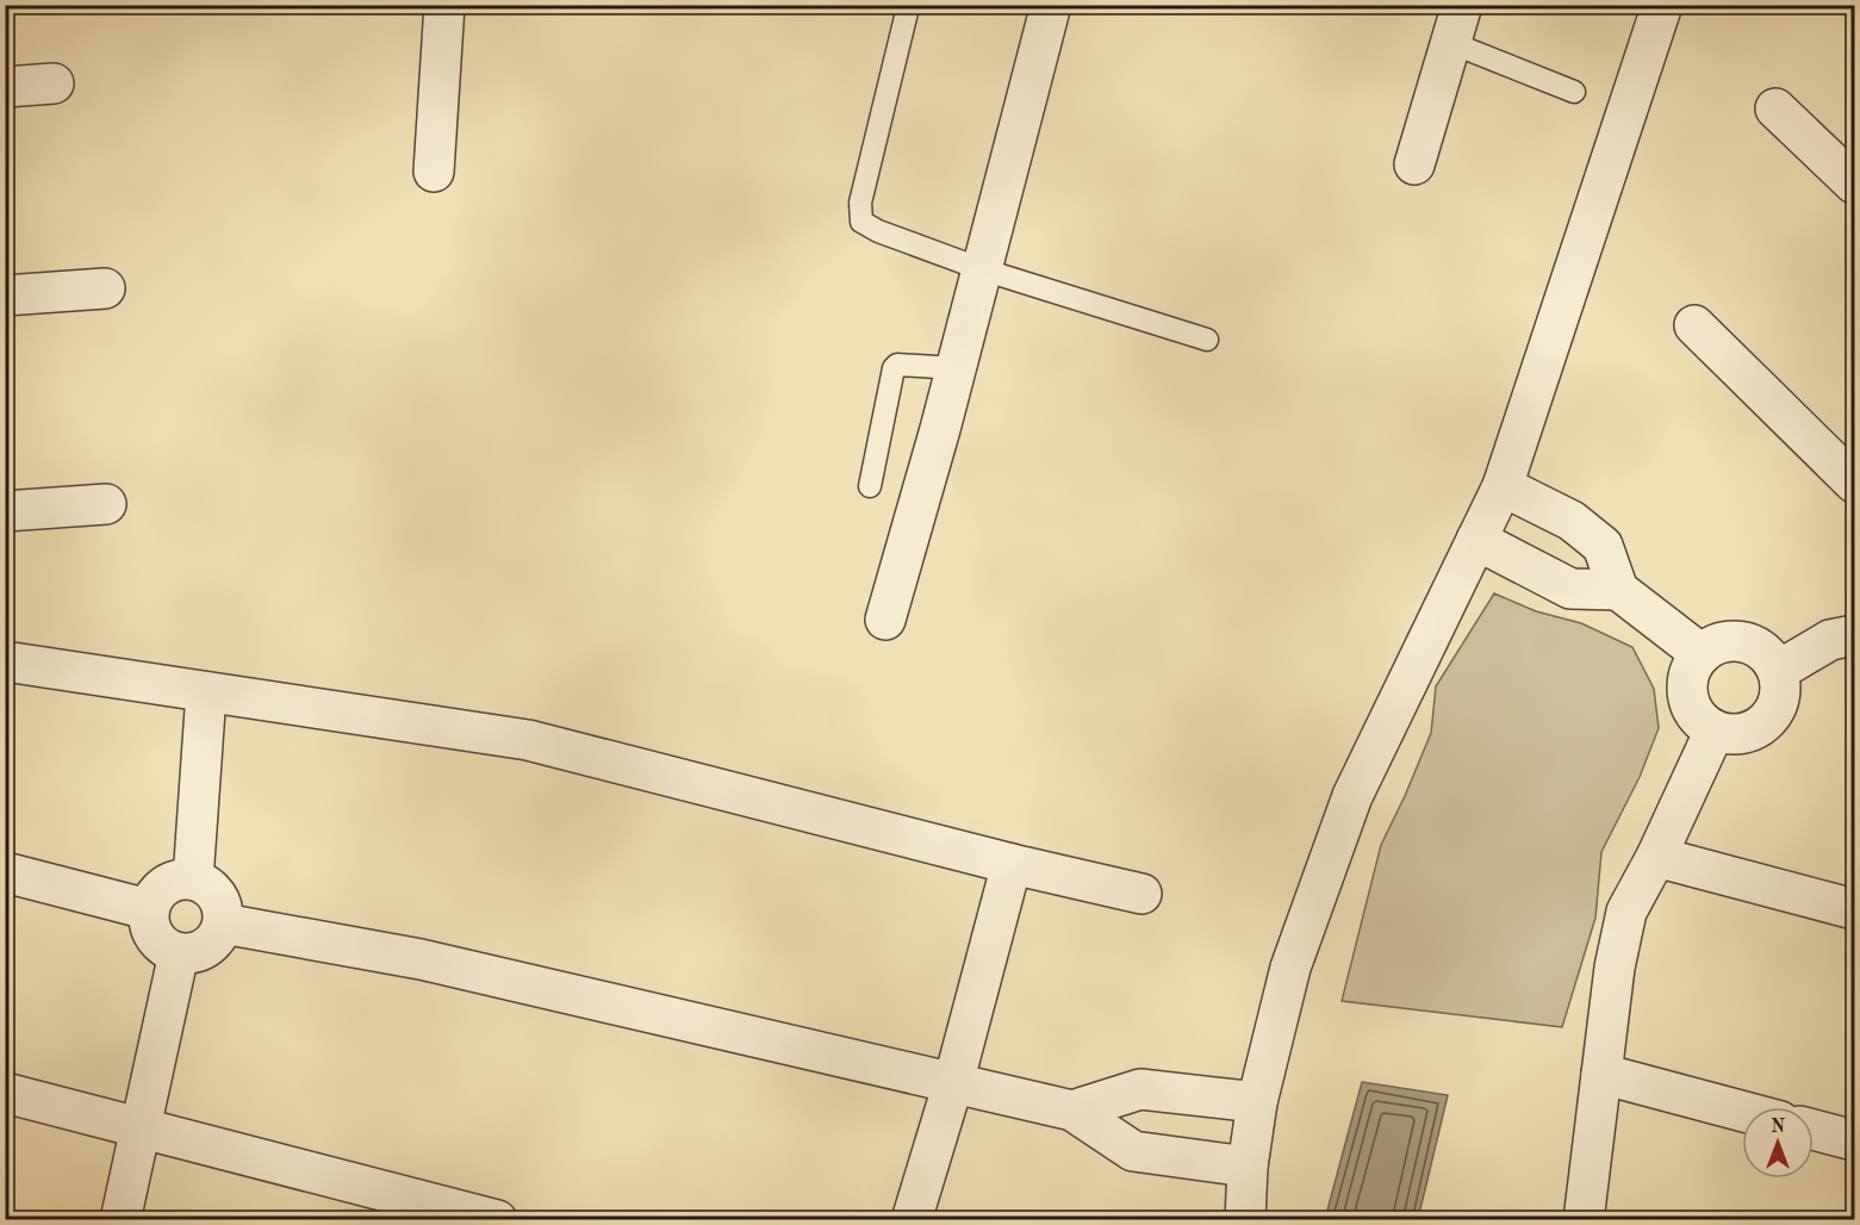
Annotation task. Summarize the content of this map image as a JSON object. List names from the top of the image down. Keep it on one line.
{"north":"top"}
